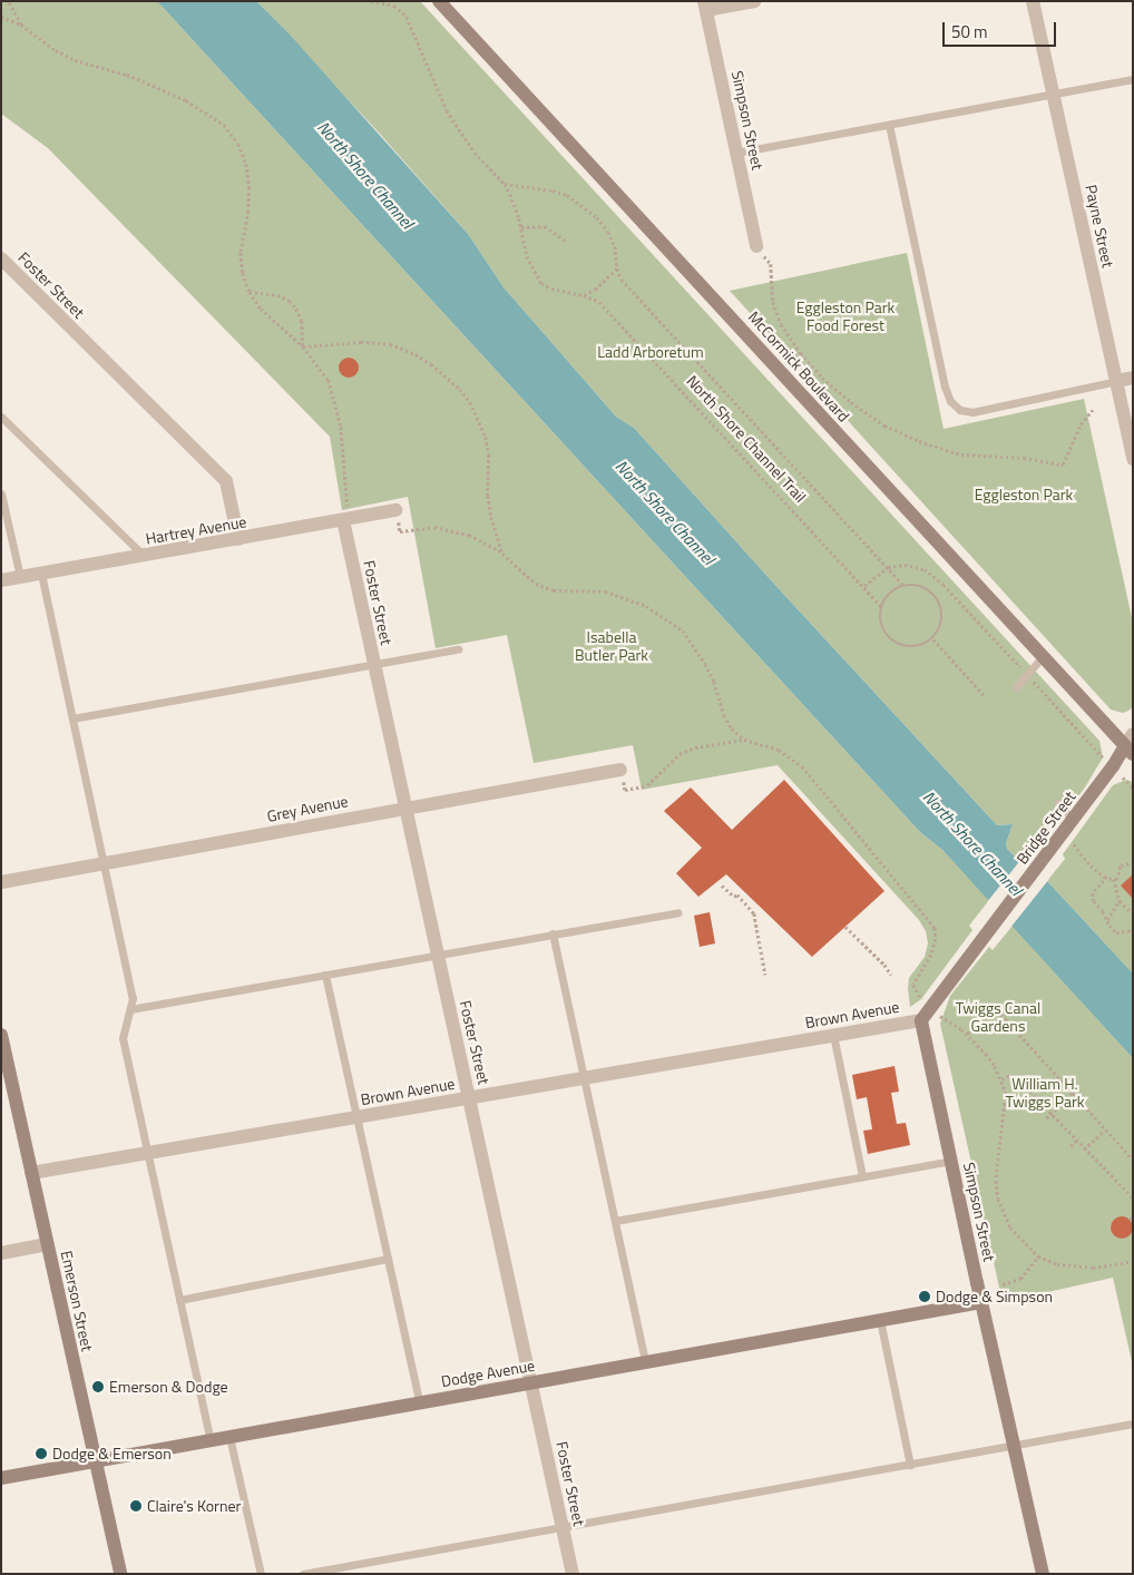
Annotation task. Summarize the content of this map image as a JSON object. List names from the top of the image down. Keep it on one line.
{"streets":{"street":["Simpson Street","Payne Street","Foster Street","McCormick Boulevard","Hartrey Avenue","Grey Avenue","Bridge Street","Brown Avenue","Emerson Street","Dodge Avenue"],"path":["North Shore Channel Trail"]},"crossings":[["Simpson Street","Bridge Street"],["Simpson Street","Brown Avenue"],["Simpson Street","Dodge Avenue"],["Foster Street","Hartrey Avenue"],["Foster Street","Grey Avenue"],["Foster Street","Brown Avenue"],["Foster Street","Dodge Avenue"],["McCormick Boulevard","Bridge Street"],["Bridge Street","Brown Avenue"],["Brown Avenue","Emerson Street"],["Emerson Street","Dodge Avenue"]],"water":["North Shore Channel"],"parks":["Eggleston Park Food Forest","Ladd Arboretum","Eggleston Park","Isabella Butler Park","Twiggs Canal Gardens","William H. Twiggs Park"],"places":["Dodge & Simpson","Emerson & Dodge","Dodge & Emerson","Claire's Korner"],"scale_bar":"50 m"}
